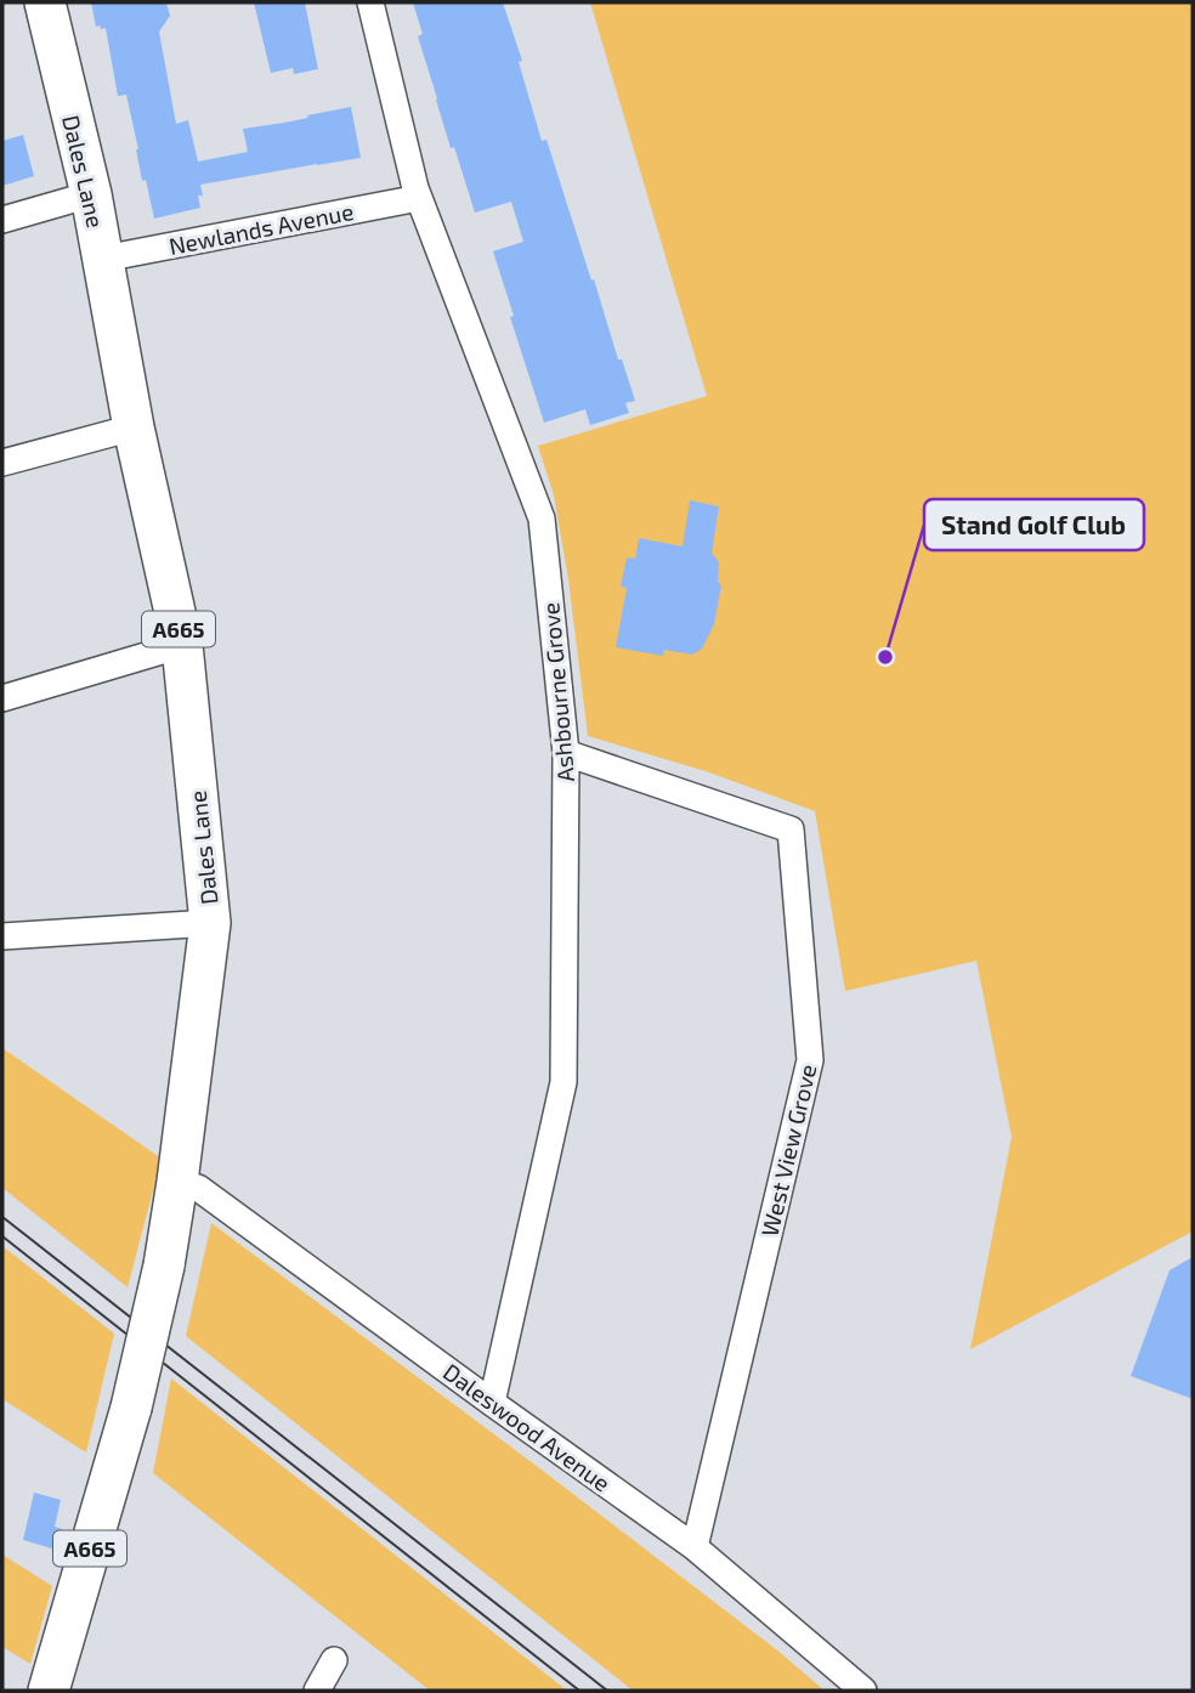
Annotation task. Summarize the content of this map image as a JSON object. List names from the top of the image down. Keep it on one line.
{"streets":{"main road":["Dales Lane","A665"],"street":["Newlands Avenue","Ashbourne Grove","West View Grove","Daleswood Avenue"]},"crossings":[["Dales Lane","Newlands Avenue"],["Dales Lane","Daleswood Avenue"],["Newlands Avenue","Ashbourne Grove"],["Ashbourne Grove","West View Grove"],["Ashbourne Grove","Daleswood Avenue"],["West View Grove","Daleswood Avenue"]],"places":["Stand Golf Club"]}
